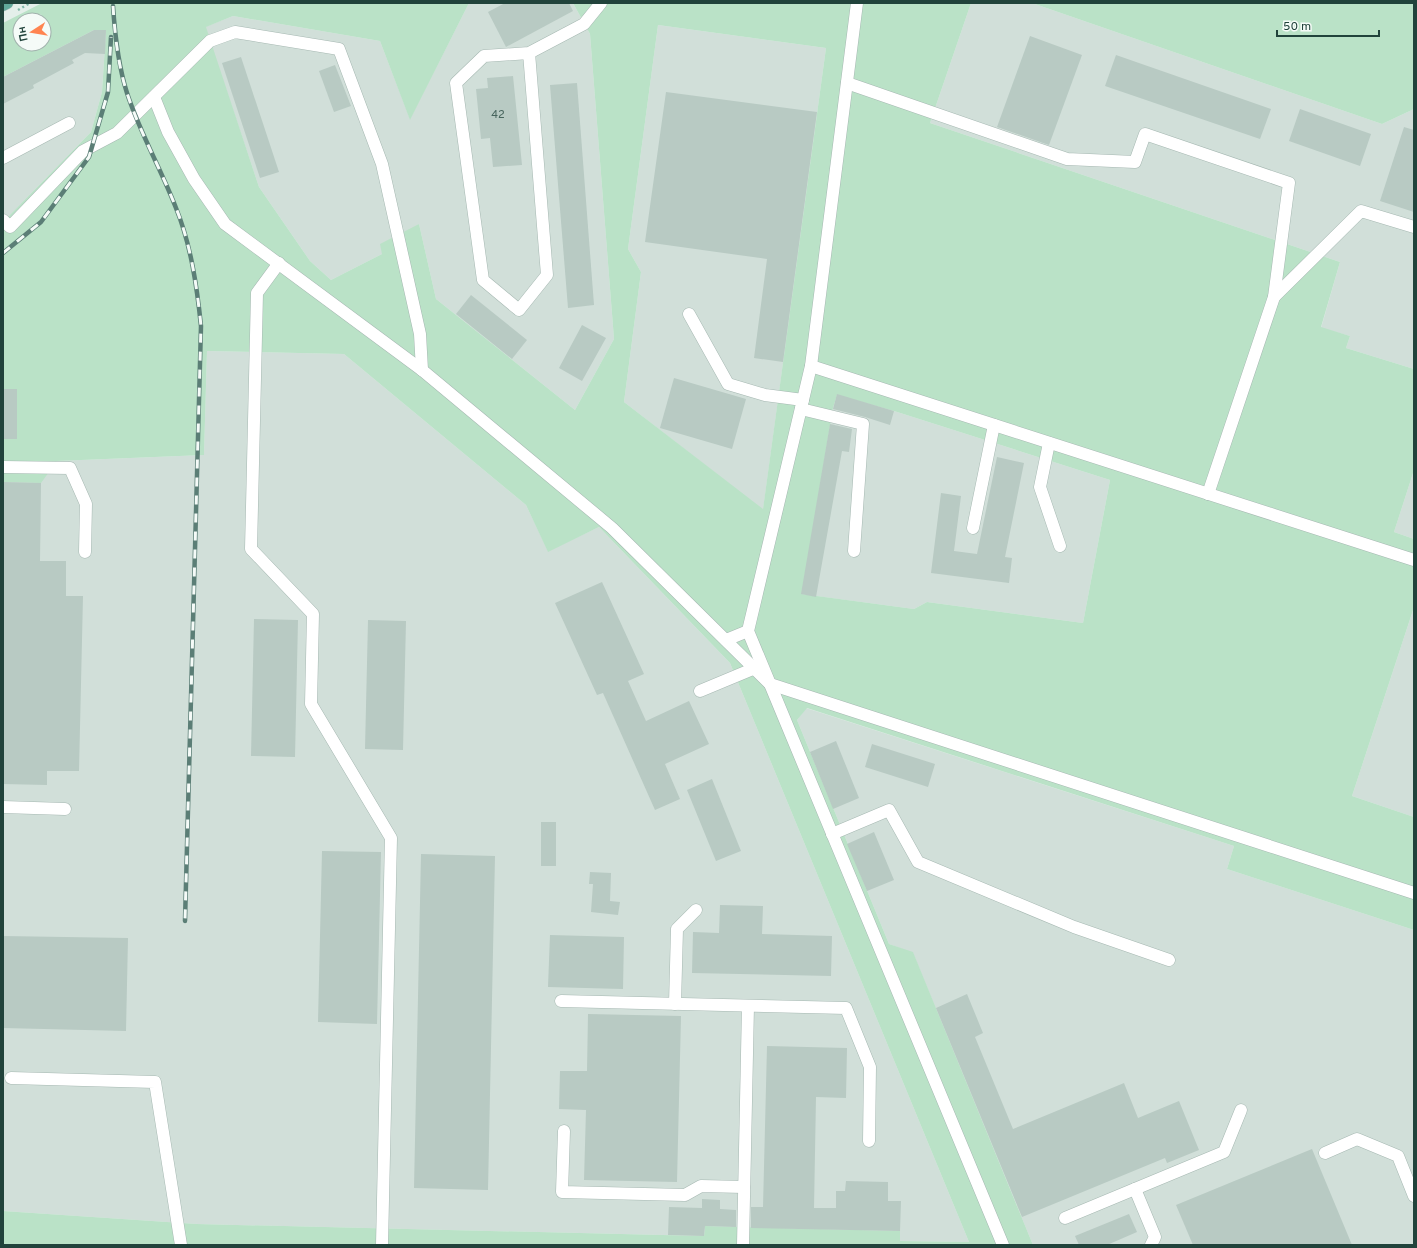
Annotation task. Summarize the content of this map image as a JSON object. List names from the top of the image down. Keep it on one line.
{"house_numbers":["42"],"scale_bar":"50 m","north":"left"}
